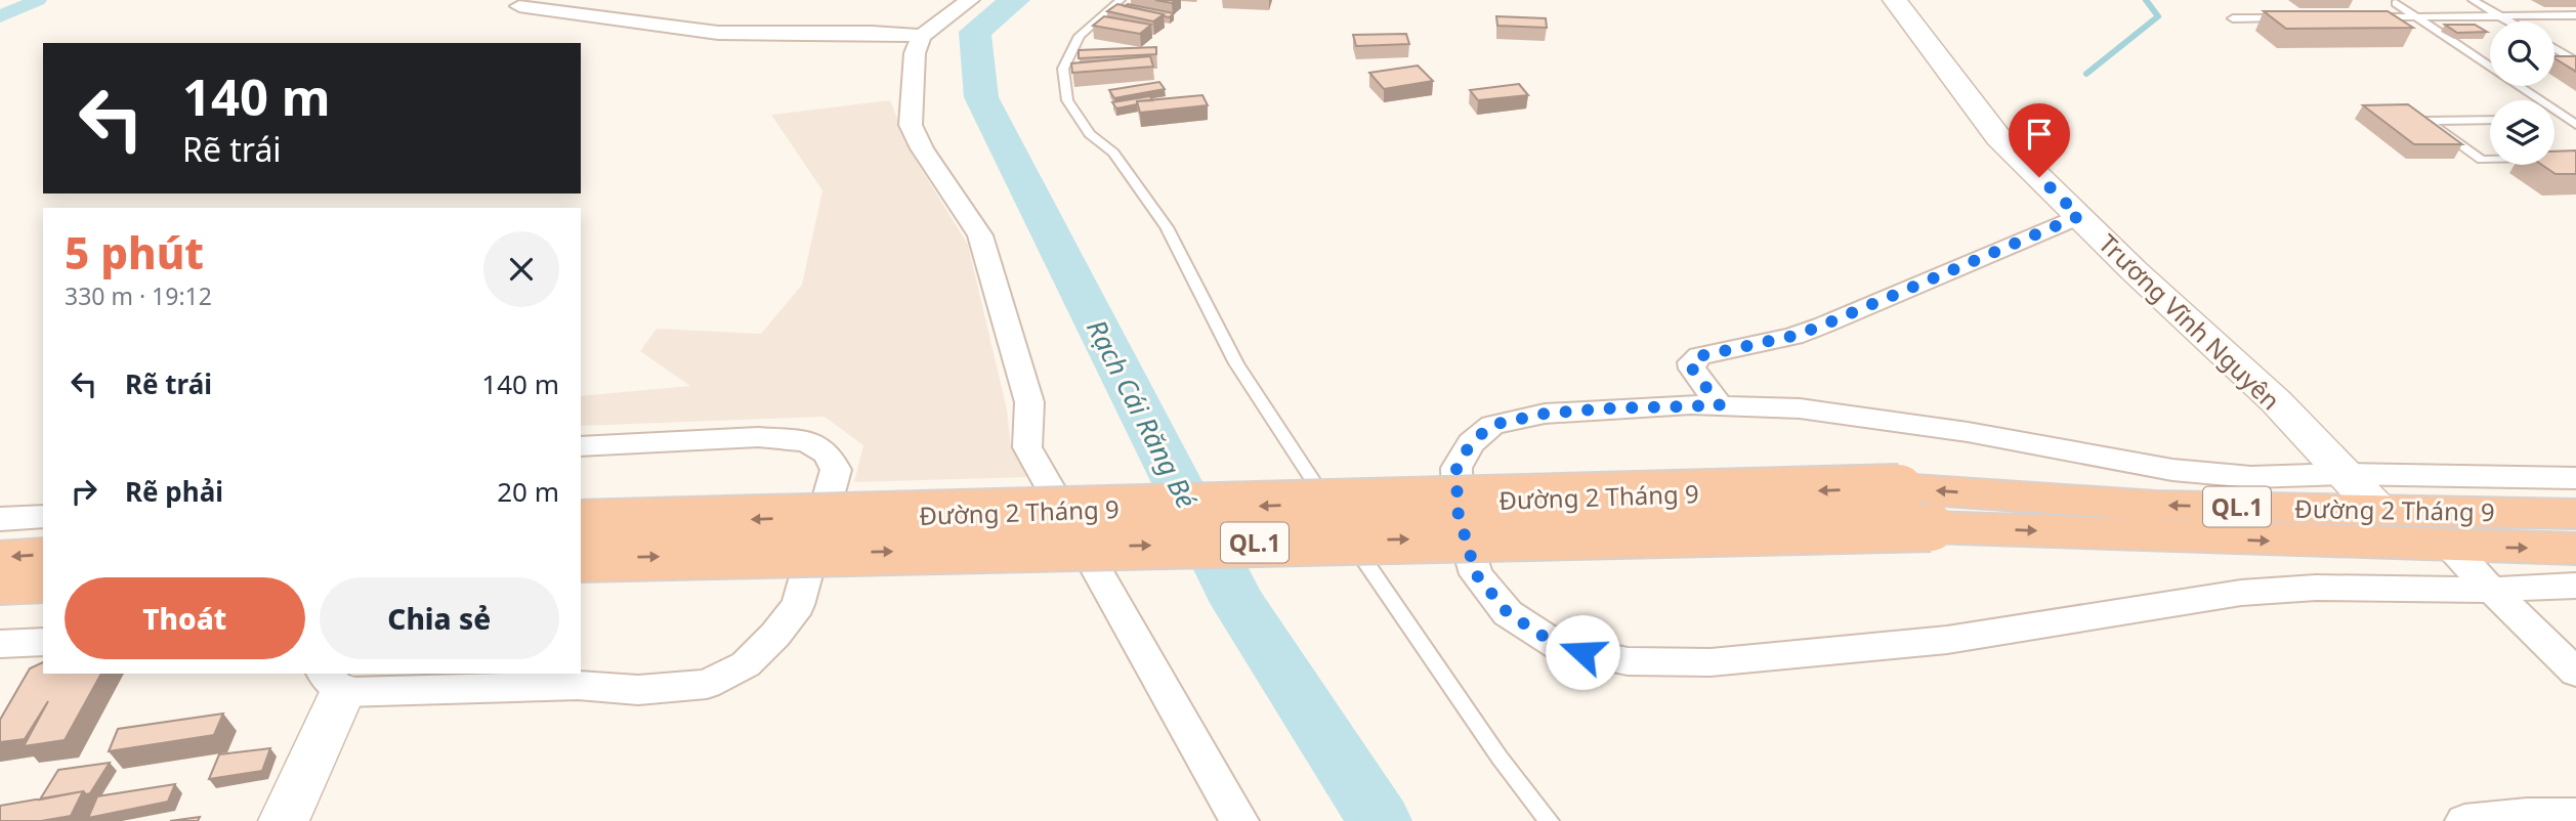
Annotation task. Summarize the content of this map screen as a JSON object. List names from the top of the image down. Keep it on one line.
{"streets":{"highway":["Đường 2 Tháng 9","QL.1"],"street":["Trương Vĩnh Nguyên"]},"crossings":[["Trương Vĩnh Nguyên","Đường 2 Tháng 9"]],"water":["Rạch Cái Răng Bé"],"page":{"turn":["140 m","Rẽ trái"],"heading":["5 phút","330 m · 19:12"],"list":[{"name":"Rẽ trái","value":"140 m"},{"name":"Rẽ phải","value":"20 m"}],"buttons":["Thoát","Chia sẻ"]}}
